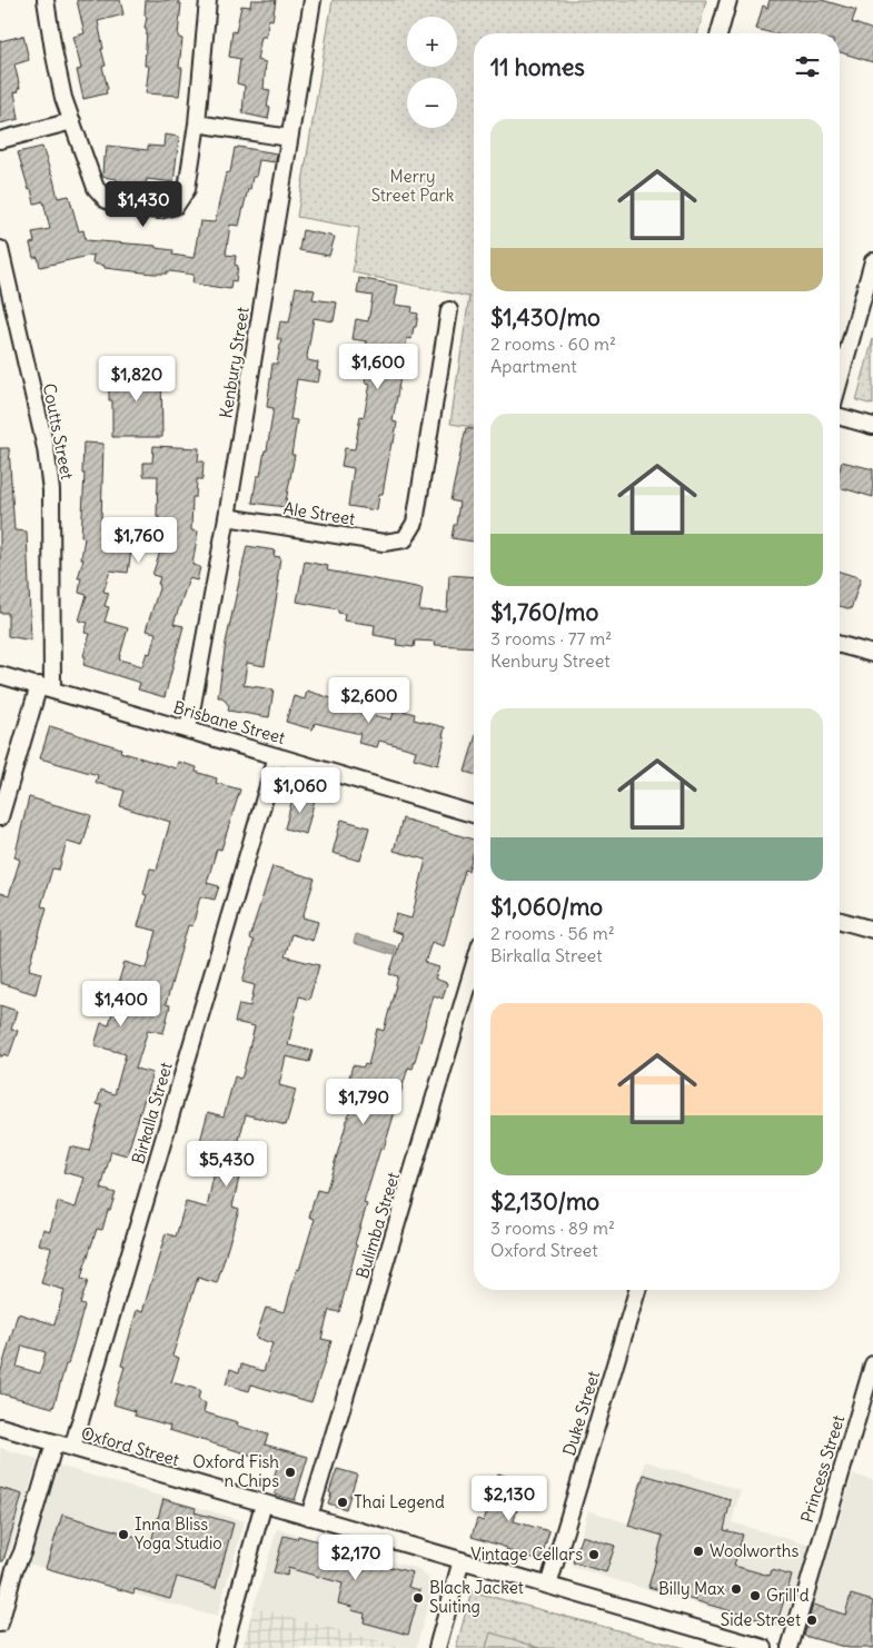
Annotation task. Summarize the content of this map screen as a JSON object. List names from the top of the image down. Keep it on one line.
{"streets":{"street":["Kenbury Street","Coutts Street","Ale Street","Brisbane Street","Birkalla Street","Bulimba Street","Duke Street","Oxford Street","Princess Street"]},"crossings":[["Kenbury Street","Ale Street"],["Kenbury Street","Brisbane Street"],["Coutts Street","Brisbane Street"],["Brisbane Street","Birkalla Street"],["Birkalla Street","Oxford Street"],["Bulimba Street","Oxford Street"],["Duke Street","Oxford Street"]],"parks":["Merry Street Park"],"places":["Oxford Fish n Chips","Thai Legend","Inna Bliss Yoga Studio","Woolworths","Vintage Cellars","Billy Max","Grill'd","Black Jacket Suiting","Side Street"],"page":{"map_buttons":["+","−"],"heading":"11 homes","list":[{"name":"$1,430/mo","note":"2 rooms · 60 m² · Apartment"},{"name":"$1,760/mo","note":"3 rooms · 77 m² · Kenbury Street"},{"name":"$1,060/mo","note":"2 rooms · 56 m² · Birkalla Street"},{"name":"$2,130/mo","note":"3 rooms · 89 m² · Oxford Street"}],"price":["$1,430","$1,600","$1,820","$1,760","$2,600","$1,060","$1,400","$1,790","$5,430","$2,130","$2,170"]}}
